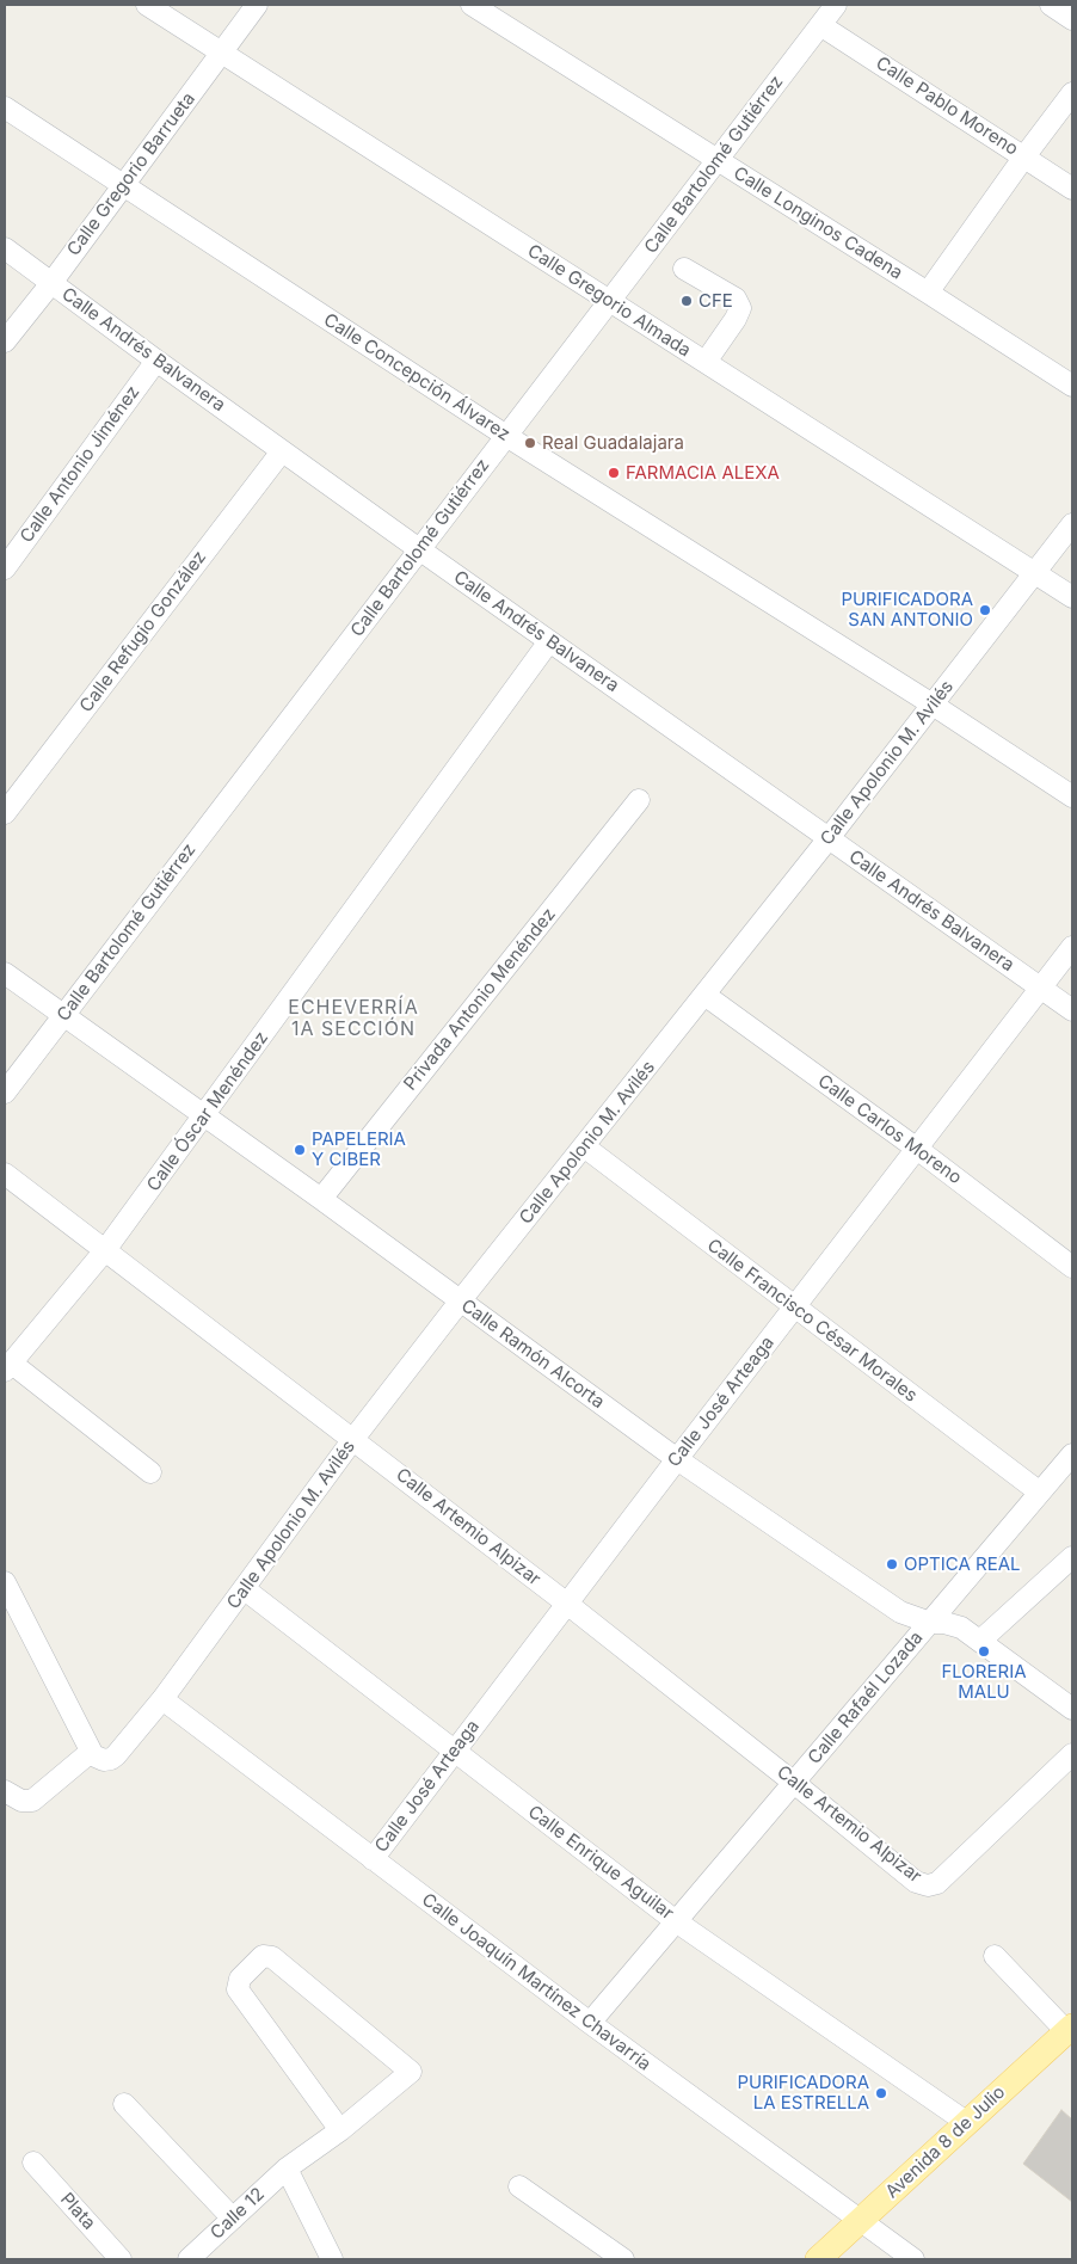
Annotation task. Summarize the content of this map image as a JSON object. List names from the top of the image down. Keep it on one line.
{"streets":{"main road":["Avenida 8 de Julio"],"street":["Calle Pablo Moreno","Calle Bartolomé Gutiérrez","Calle Gregorio Barrueta","Calle Longinos Cadena","Calle Gregorio Almada","Calle Andrés Balvanera","Calle Concepción Álvarez","Calle Antonio Jiménez","Calle Refugio González","Calle Apolonio M. Avilés","Privada Antonio Menéndez","Calle Óscar Menéndez","Calle Carlos Moreno","Calle Francisco César Morales","Calle Ramón Alcorta","Calle José Arteaga","Calle Artemio Alpizar","Calle Rafaél Lozada","Calle Enrique Aguilar","Calle Joaquín Martínez Chavarría","Plata","Calle 12"]},"crossings":[["Calle Pablo Moreno","Calle Bartolomé Gutiérrez"],["Calle Bartolomé Gutiérrez","Calle Longinos Cadena"],["Calle Bartolomé Gutiérrez","Calle Gregorio Almada"],["Calle Bartolomé Gutiérrez","Calle Andrés Balvanera"],["Calle Bartolomé Gutiérrez","Calle Concepción Álvarez"],["Calle Bartolomé Gutiérrez","Calle Ramón Alcorta"],["Calle Gregorio Barrueta","Calle Gregorio Almada"],["Calle Gregorio Barrueta","Calle Andrés Balvanera"],["Calle Gregorio Barrueta","Calle Concepción Álvarez"],["Calle Gregorio Almada","Calle Apolonio M. Avilés"],["Calle Andrés Balvanera","Calle Antonio Jiménez"],["Calle Andrés Balvanera","Calle Refugio González"],["Calle Andrés Balvanera","Calle Apolonio M. Avilés"],["Calle Andrés Balvanera","Calle Óscar Menéndez"],["Calle Andrés Balvanera","Calle José Arteaga"],["Calle Concepción Álvarez","Calle Apolonio M. Avilés"],["Calle Apolonio M. Avilés","Calle Carlos Moreno"],["Calle Apolonio M. Avilés","Calle Francisco César Morales"],["Calle Apolonio M. Avilés","Calle Ramón Alcorta"],["Calle Apolonio M. Avilés","Calle Artemio Alpizar"],["Calle Apolonio M. Avilés","Calle Enrique Aguilar"],["Calle Apolonio M. Avilés","Calle Joaquín Martínez Chavarría"],["Privada Antonio Menéndez","Calle Ramón Alcorta"],["Calle Óscar Menéndez","Calle Ramón Alcorta"],["Calle Óscar Menéndez","Calle Artemio Alpizar"],["Calle Carlos Moreno","Calle José Arteaga"],["Calle Francisco César Morales","Calle José Arteaga"],["Calle Francisco César Morales","Calle Rafaél Lozada"],["Calle Ramón Alcorta","Calle José Arteaga"],["Calle Ramón Alcorta","Calle Rafaél Lozada"],["Calle José Arteaga","Calle Artemio Alpizar"],["Calle José Arteaga","Calle Enrique Aguilar"],["Calle José Arteaga","Calle Joaquín Martínez Chavarría"],["Calle Artemio Alpizar","Calle Rafaél Lozada"],["Calle Rafaél Lozada","Calle Enrique Aguilar"],["Calle Rafaél Lozada","Calle Joaquín Martínez Chavarría"],["Calle Enrique Aguilar","Avenida 8 de Julio"],["Calle Joaquín Martínez Chavarría","Avenida 8 de Julio"]],"districts":["ECHEVERRÍA 1A SECCIÓN"],"places":["CFE","Real Guadalajara","FARMACIA ALEXA","PURIFICADORA SAN ANTONIO","PAPELERIA Y CIBER","OPTICA REAL","FLORERIA MALU","PURIFICADORA LA ESTRELLA"]}
